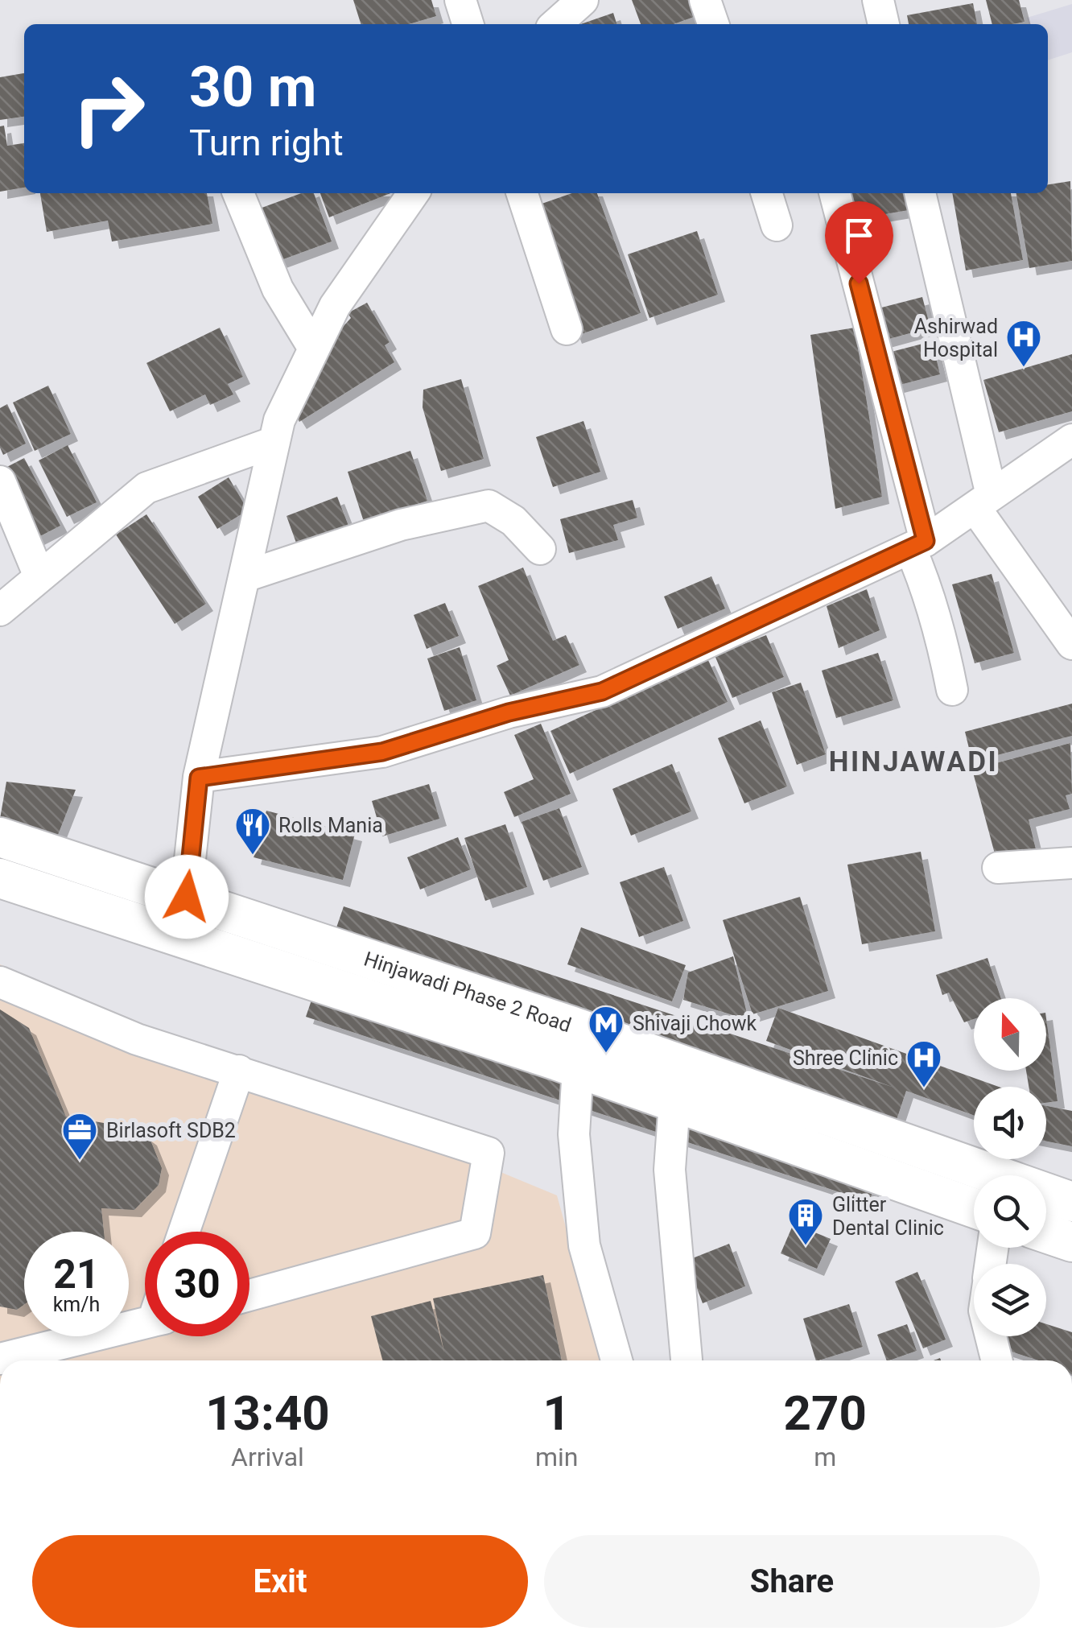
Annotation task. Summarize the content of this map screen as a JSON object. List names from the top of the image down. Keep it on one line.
{"streets":{"main road":["Hinjawadi Phase 2 Road"]},"districts":["HINJAWADI"],"places":{"hospital":["Ashirwad Hospital","Shree Clinic"],"restaurant":["Rolls Mania"],"metro station":["Shivaji Chowk"],"office":["Birlasoft SDB2"],"building":["Glitter Dental Clinic"]},"north":"top","page":{"turn":["30 m","Turn right"],"speed":"21 km/h","limit":"30","eta":["13:40","Arrival","1","min","270","m"],"buttons":["Exit","Share"]}}
